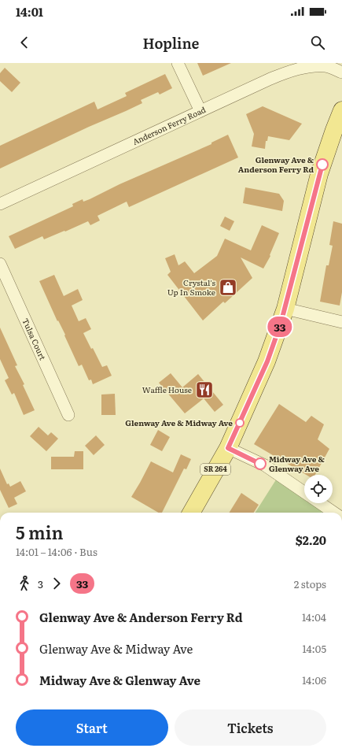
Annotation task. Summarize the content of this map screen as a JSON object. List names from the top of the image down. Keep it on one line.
{"streets":{"main road":["SR 264"],"street":["Anderson Ferry Road","Tulsa Court"]},"places":{"other":["Glenway Ave & Anderson Ferry Rd","Glenway Ave & Midway Ave","Midway Ave & Glenway Ave"],"shop":["Crystal's Up In Smoke"],"restaurant":["Waffle House"]},"lines":["bus line 33"],"page":{"status":"14:01","header":"Hopline","on_map":"33","heading":["5 min","14:01 – 14:06 · Bus","$2.20"],"legs":["3","33","2 stops"],"list":[{"name":"Glenway Ave & Anderson Ferry Rd","value":"14:04"},{"name":"Glenway Ave & Midway Ave","value":"14:05"},{"name":"Midway Ave & Glenway Ave","value":"14:06"}],"buttons":["Start","Tickets"]}}
